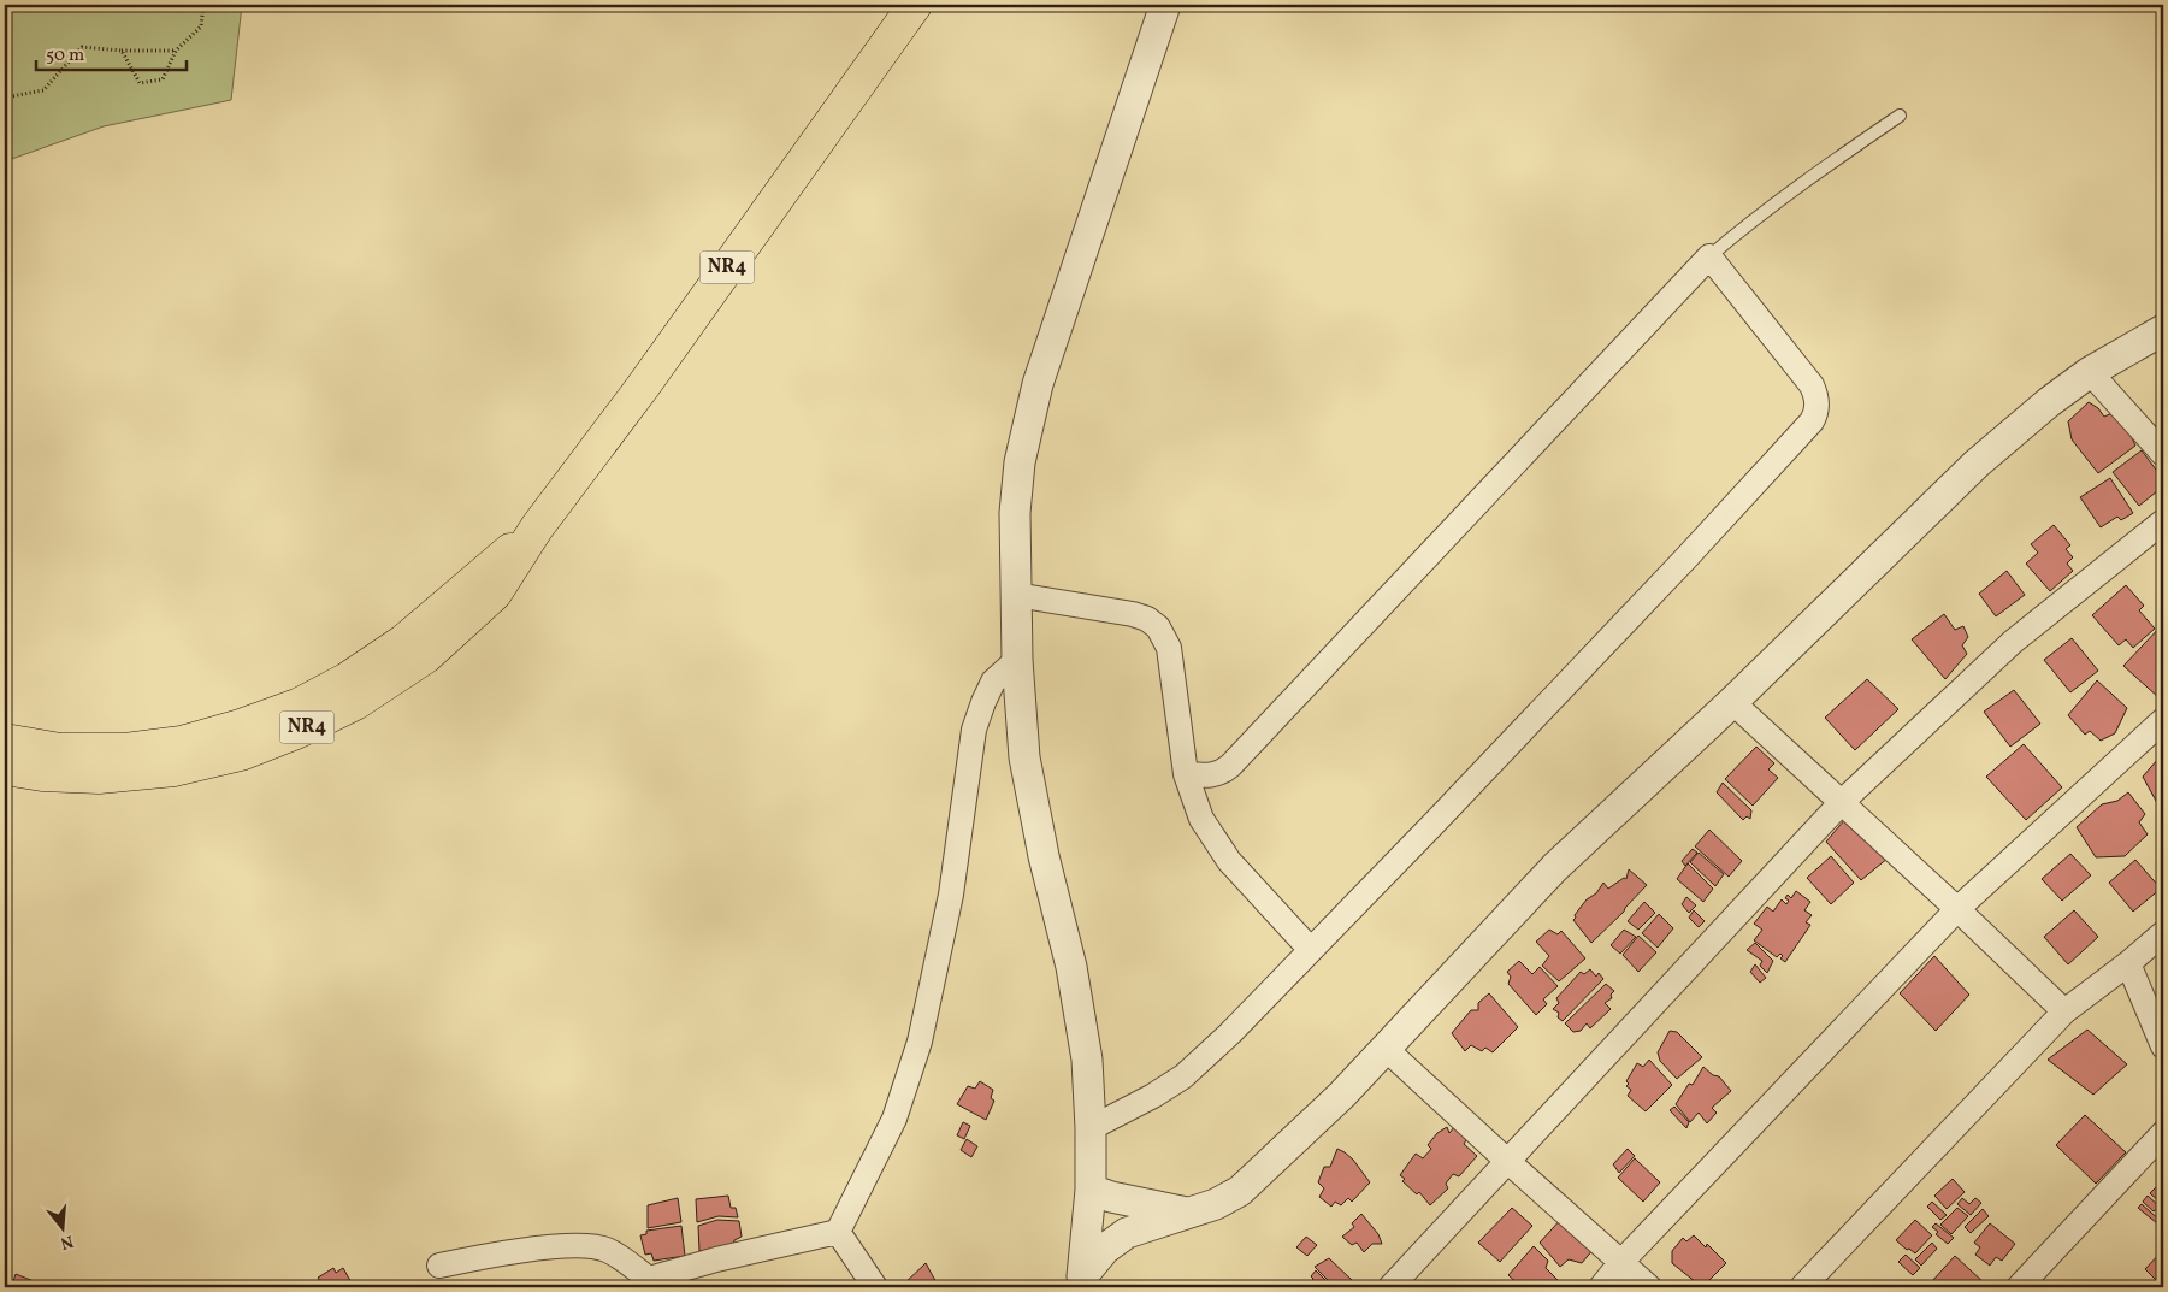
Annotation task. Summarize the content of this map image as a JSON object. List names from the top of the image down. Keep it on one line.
{"streets":{"highway":["NR4"]},"scale_bar":"50 m","north":"bottom"}
